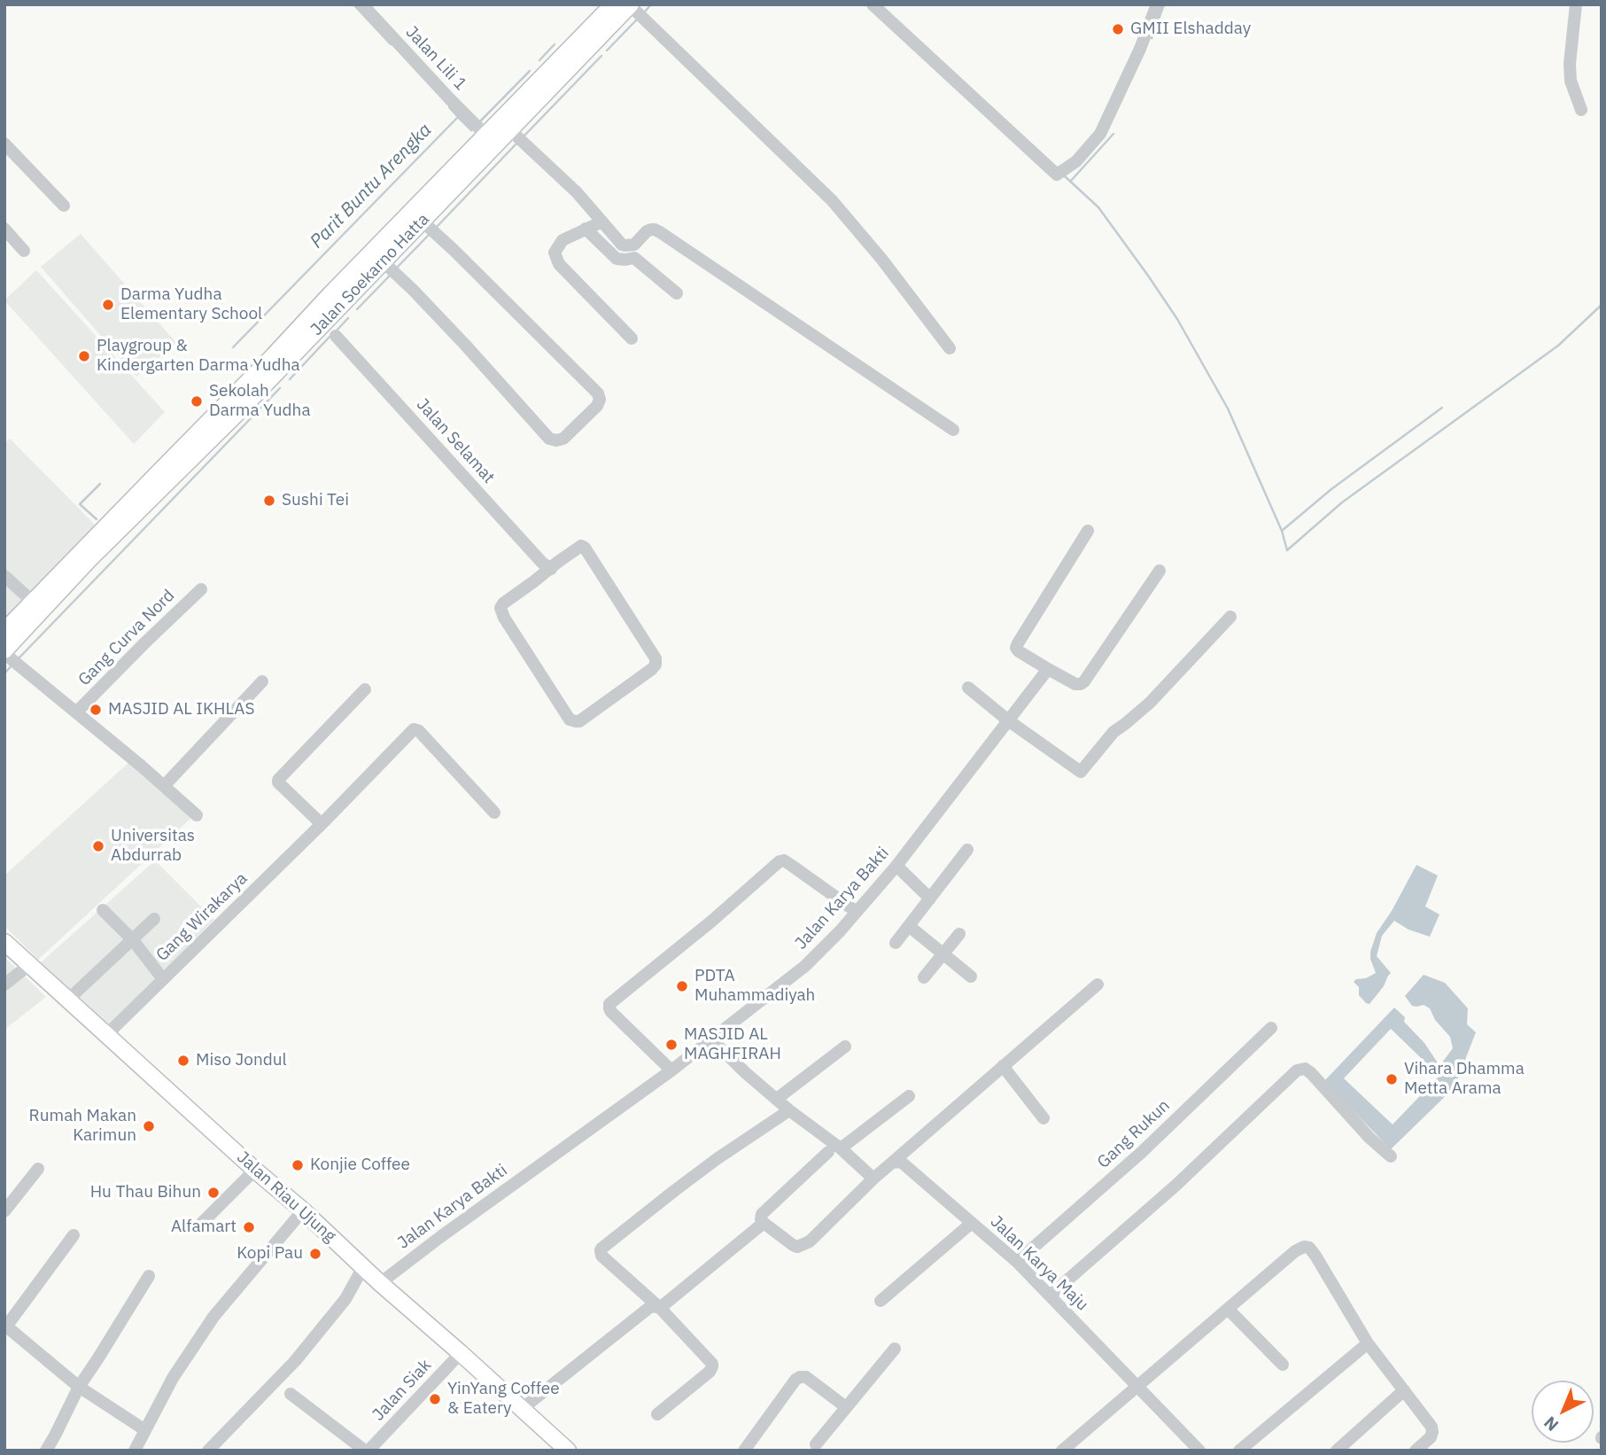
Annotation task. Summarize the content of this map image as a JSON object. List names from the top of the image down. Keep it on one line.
{"streets":{"main road":["Jalan Soekarno Hatta","Jalan Riau Ujung"],"street":["Jalan Lili 1","Jalan Selamat","Gang Curva Nord","Jalan Karya Bakti","Gang Wirakarya","Gang Rukun","Jalan Karya Maju","Jalan Siak"]},"crossings":[["Jalan Lili 1","Jalan Soekarno Hatta"],["Jalan Karya Bakti","Jalan Riau Ujung"],["Gang Wirakarya","Jalan Riau Ujung"],["Gang Rukun","Jalan Karya Maju"],["Jalan Riau Ujung","Jalan Siak"]],"water":["Parit Buntu Arengka"],"places":["GMII Elshadday","Darma Yudha Elementary School","Playgroup & Kindergarten Darma Yudha","Sekolah Darma Yudha","Sushi Tei","MASJID AL IKHLAS","Universitas Abdurrab","PDTA Muhammadiyah","MASJID AL MAGHFIRAH","Miso Jondul","Vihara Dhamma Metta Arama","Rumah Makan Karimun","Konjie Coffee","Hu Thau Bihun","Alfamart","Kopi Pau","YinYang Coffee & Eatery"],"north":"bottom left"}
